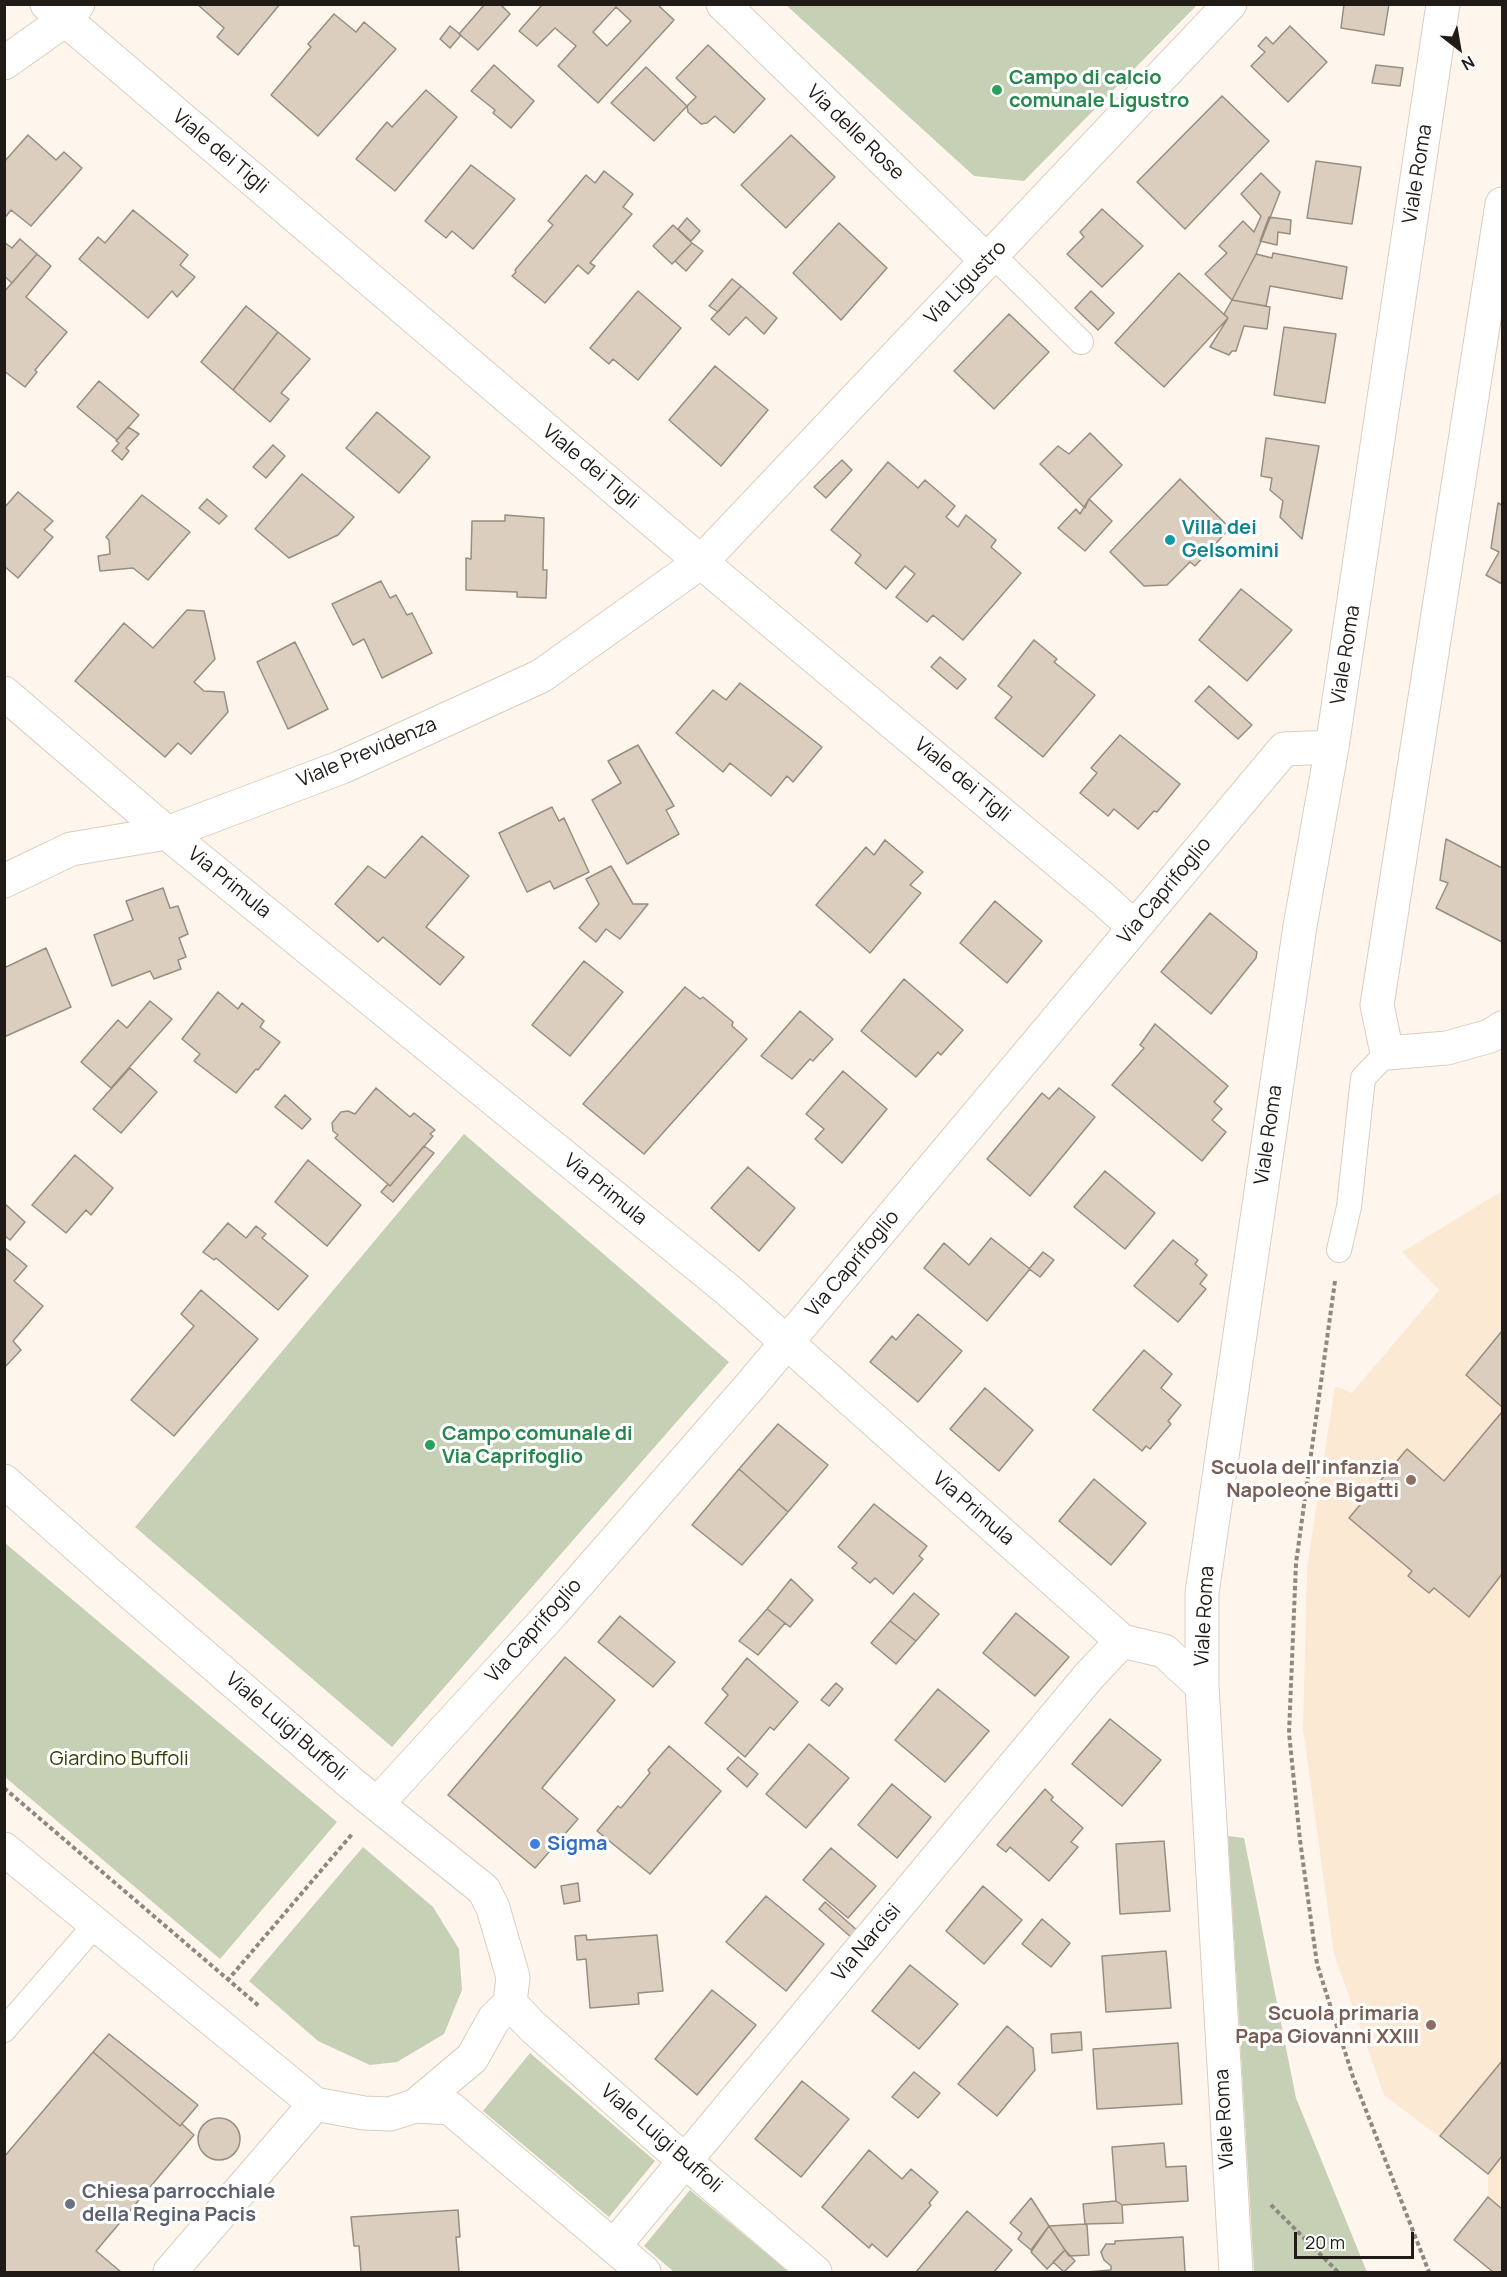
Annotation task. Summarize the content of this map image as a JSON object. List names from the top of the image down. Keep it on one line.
{"streets":{"street":["Via delle Rose","Viale dei Tigli","Viale Roma","Via Ligustro","Viale Previdenza","Via Primula","Via Caprifoglio","Viale Luigi Buffoli","Via Narcisi"]},"crossings":[["Via delle Rose","Via Ligustro"],["Viale dei Tigli","Via Ligustro"],["Viale dei Tigli","Viale Previdenza"],["Viale dei Tigli","Via Caprifoglio"],["Viale Roma","Via Primula"],["Viale Roma","Via Caprifoglio"],["Via Ligustro","Viale Previdenza"],["Viale Previdenza","Via Primula"],["Via Primula","Via Caprifoglio"],["Via Primula","Via Narcisi"],["Via Caprifoglio","Viale Luigi Buffoli"],["Viale Luigi Buffoli","Via Narcisi"]],"parks":["Giardino Buffoli"],"places":["Campo di calcio comunale Ligustro","Villa dei Gelsomini","Campo comunale di Via Caprifoglio","Scuola dell'infanzia Napoleone Bigatti","Sigma","Scuola primaria Papa Giovanni XXIII","Chiesa parrocchiale della Regina Pacis"],"scale_bar":"20 m","north":"bottom right"}
